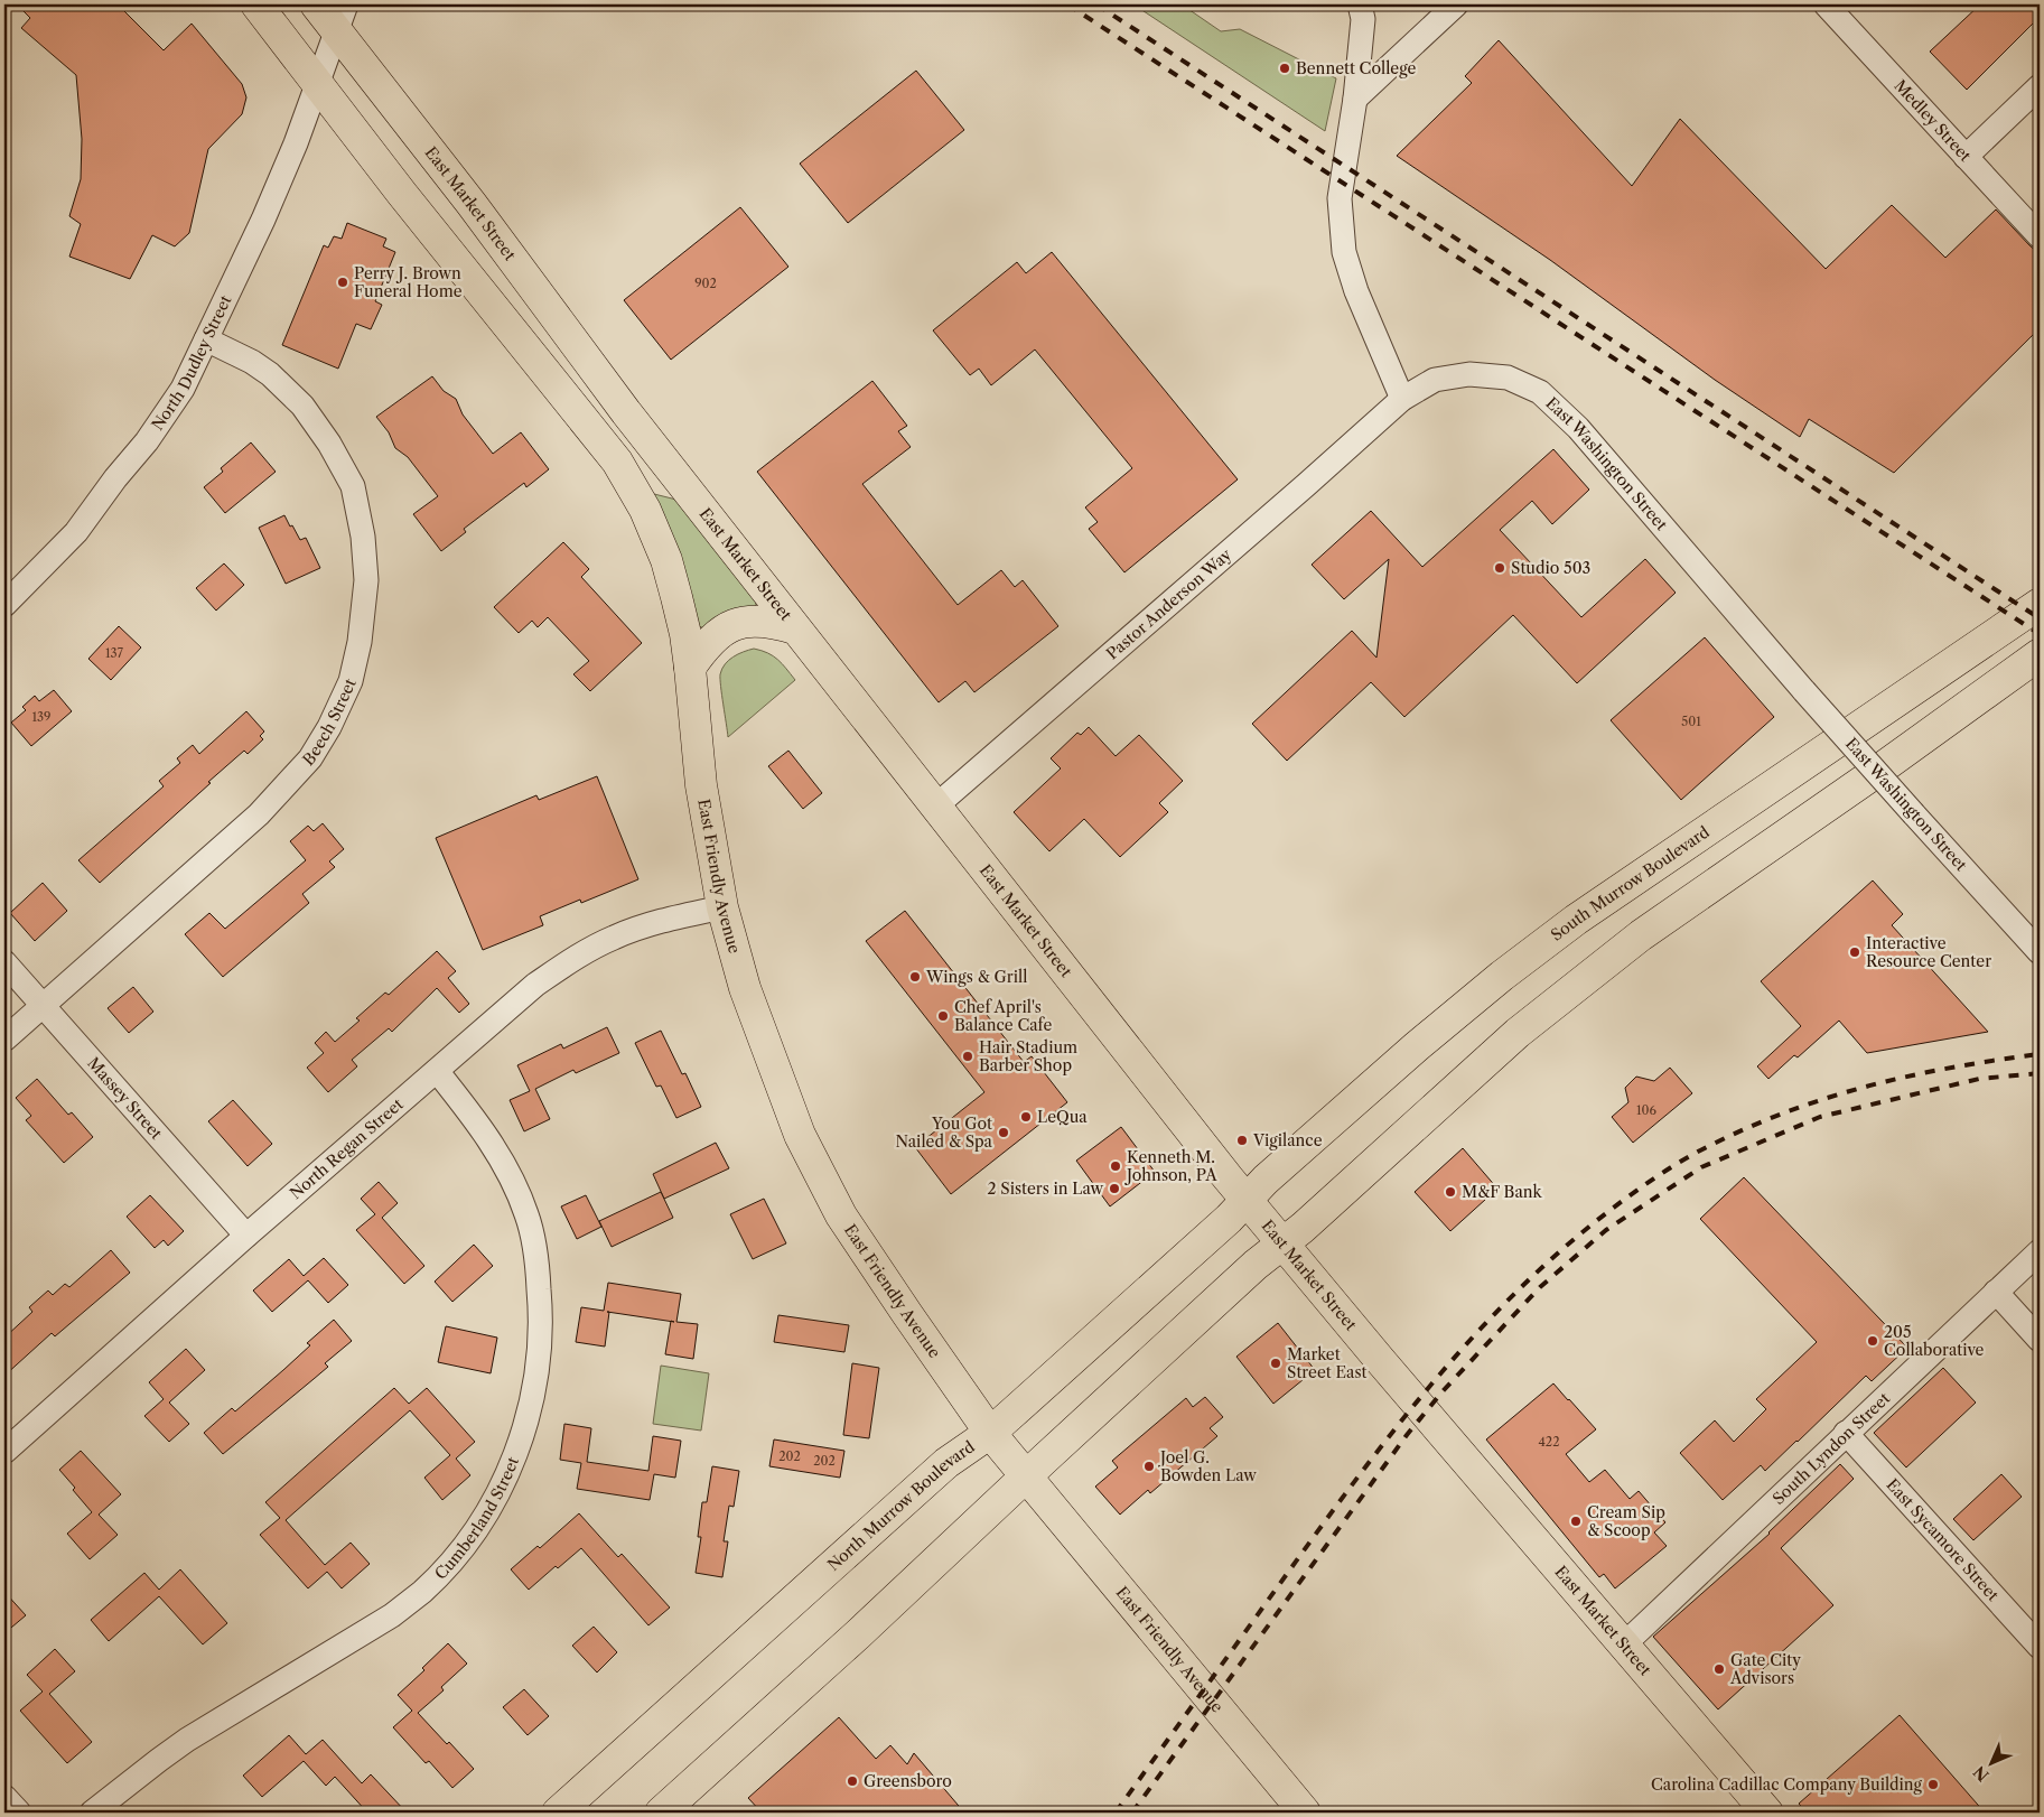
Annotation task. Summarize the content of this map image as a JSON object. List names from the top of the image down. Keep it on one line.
{"streets":{"main road":["East Market Street","East Friendly Avenue","South Murrow Boulevard","North Murrow Boulevard"],"street":["Medley Street","North Dudley Street","East Washington Street","Pastor Anderson Way","Beech Street","Massey Street","North Regan Street","South Lyndon Street","Cumberland Street","East Sycamore Street"]},"crossings":[["East Market Street","North Dudley Street"],["East Market Street","Pastor Anderson Way"],["East Market Street","South Murrow Boulevard"],["East Market Street","South Lyndon Street"],["East Market Street","North Murrow Boulevard"],["North Dudley Street","Beech Street"],["East Washington Street","Pastor Anderson Way"],["Beech Street","Massey Street"],["East Friendly Avenue","North Regan Street"],["East Friendly Avenue","North Murrow Boulevard"],["South Murrow Boulevard","North Murrow Boulevard"],["Massey Street","North Regan Street"],["North Regan Street","Cumberland Street"],["South Lyndon Street","East Sycamore Street"]],"places":["Bennett College","Perry J. Brown Funeral Home","Studio 503","Interactive Resource Center","Wings & Grill","Chef April's Balance Cafe","Hair Stadium Barber Shop","LeQua","You Got Nailed & Spa","Vigilance","Kenneth M. Johnson, PA","2 Sisters in Law","M&F Bank","205 Collaborative","Market Street East","Joel G. Bowden Law","Cream Sip & Scoop","Gate City Advisors","Greensboro","Carolina Cadillac Company Building"],"house_numbers":["902","137","139","501","106","422","202","202"],"north":"bottom left"}
